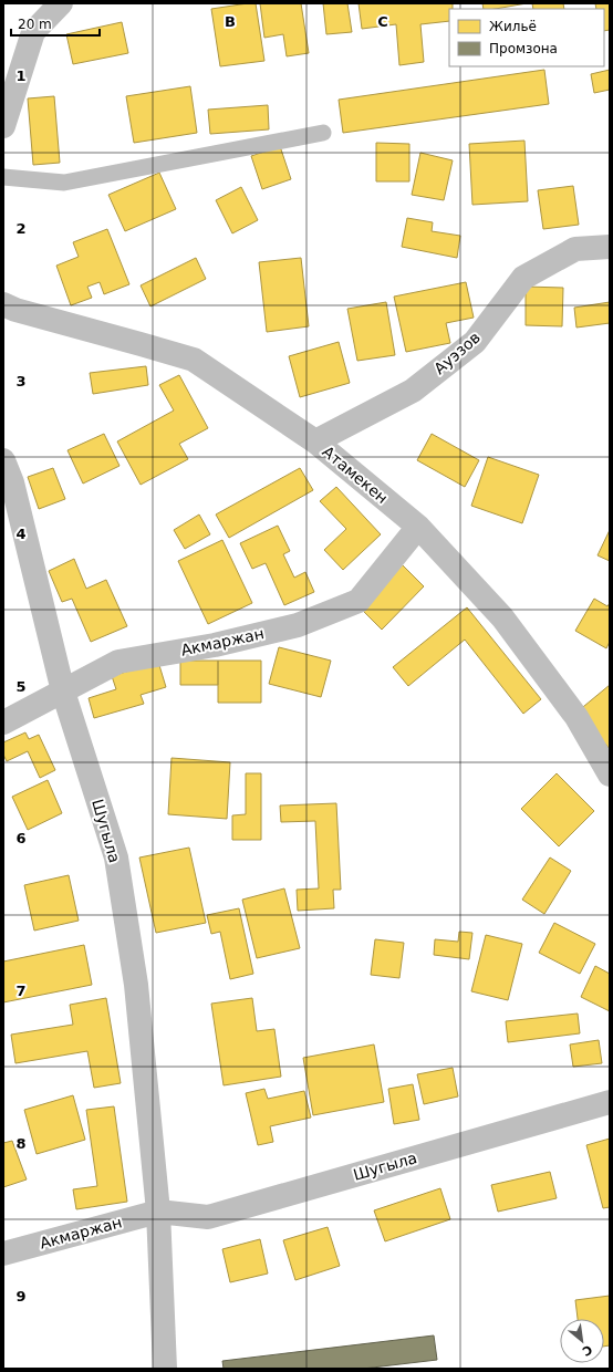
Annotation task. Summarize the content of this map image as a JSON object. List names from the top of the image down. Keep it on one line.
{"streets":{"street":["Ауэзов","Атамекен","Акмаржан","Шугыла"]},"crossings":[["Ауэзов","Атамекен"],["Атамекен","Акмаржан"],["Акмаржан","Шугыла"]],"legend":["Жильё","Промзона"],"scale_bar":"20 m","north":"bottom right","grid":{"columns":["B","C"],"rows":["1","2","3","4","5","6","7","8","9"]}}
